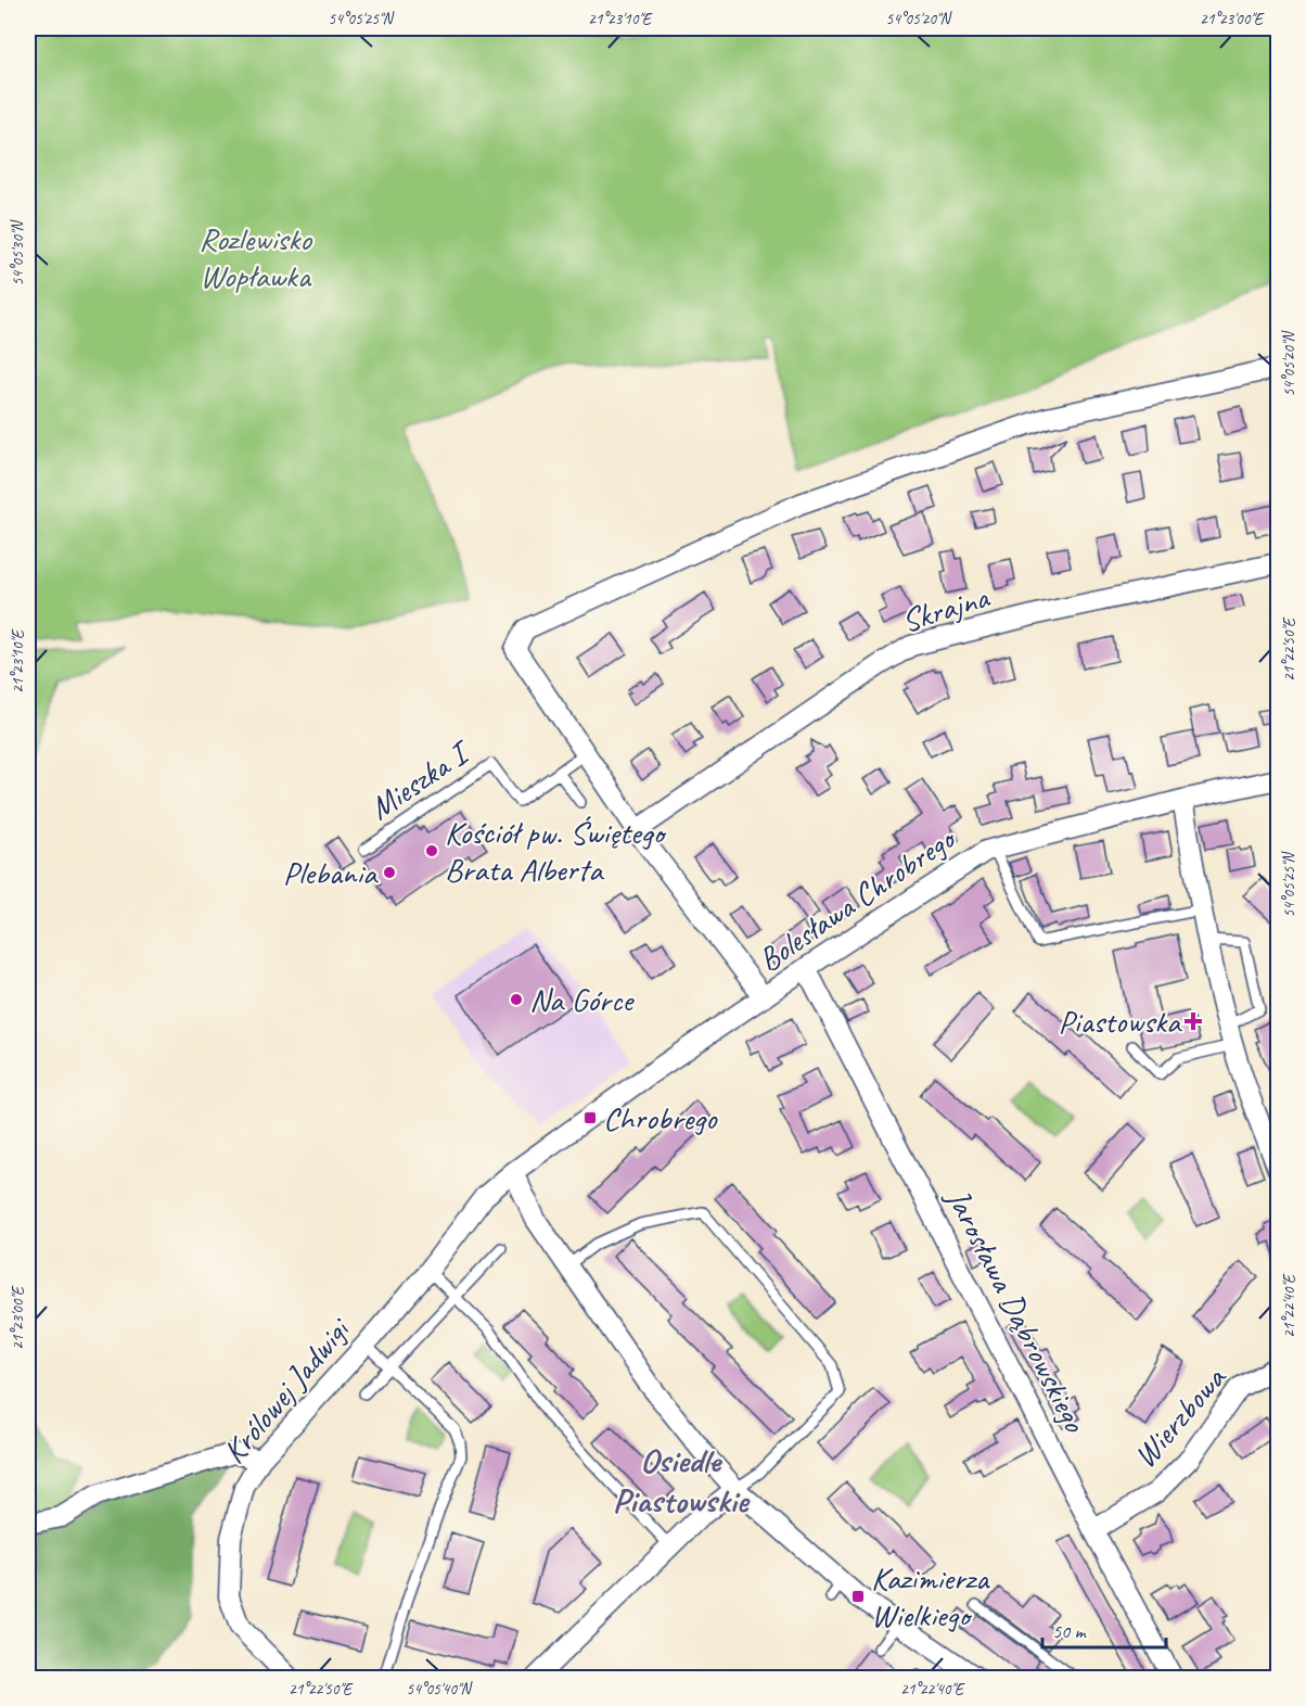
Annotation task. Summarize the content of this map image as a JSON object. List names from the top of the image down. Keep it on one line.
{"streets":{"street":["Skrajna","Bolesława Chrobrego","Jarosława Dąbrowskiego","Królowej Jadwigi","Wierzbowa"],"lane":["Mieszka I"]},"crossings":[["Bolesława Chrobrego","Jarosława Dąbrowskiego"],["Bolesława Chrobrego","Królowej Jadwigi"],["Jarosława Dąbrowskiego","Wierzbowa"]],"districts":["Osiedle Piastowskie"],"parks":["Rozlewisko Wopławka"],"places":{"other":["Kościół pw. Świętego Brata Alberta","Plebania","Na Górce"],"health":["Piastowska"],"transit":["Chrobrego","Kazimierza Wielkiego"]},"scale_bar":"50 m","coordinates":["54°05'25\"N","21°23'10\"E","54°05'20\"N","21°23'00\"E","54°05'30\"N","21°22'50\"E","21°22'40\"E","54°05'40\"N"]}
